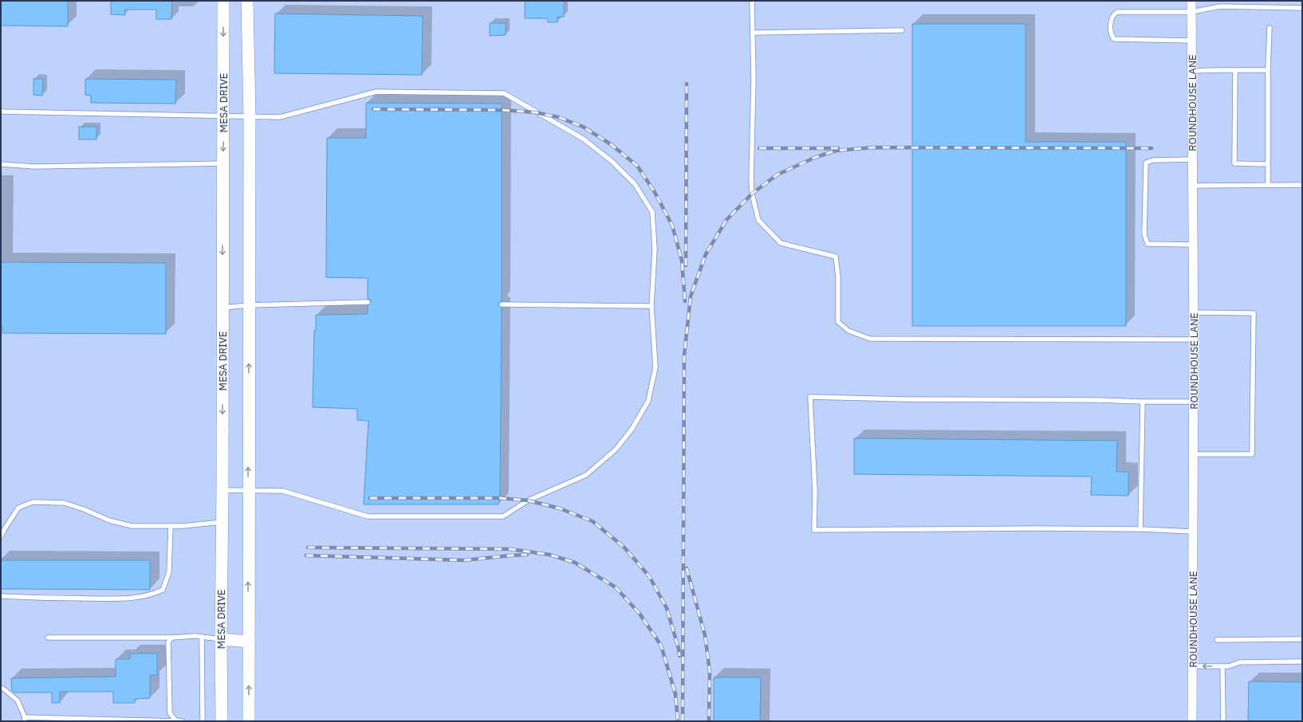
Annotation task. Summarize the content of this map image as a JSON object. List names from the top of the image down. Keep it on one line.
{"streets":{"main road":["MESA DRIVE"],"street":["ROUNDHOUSE LANE"]}}
